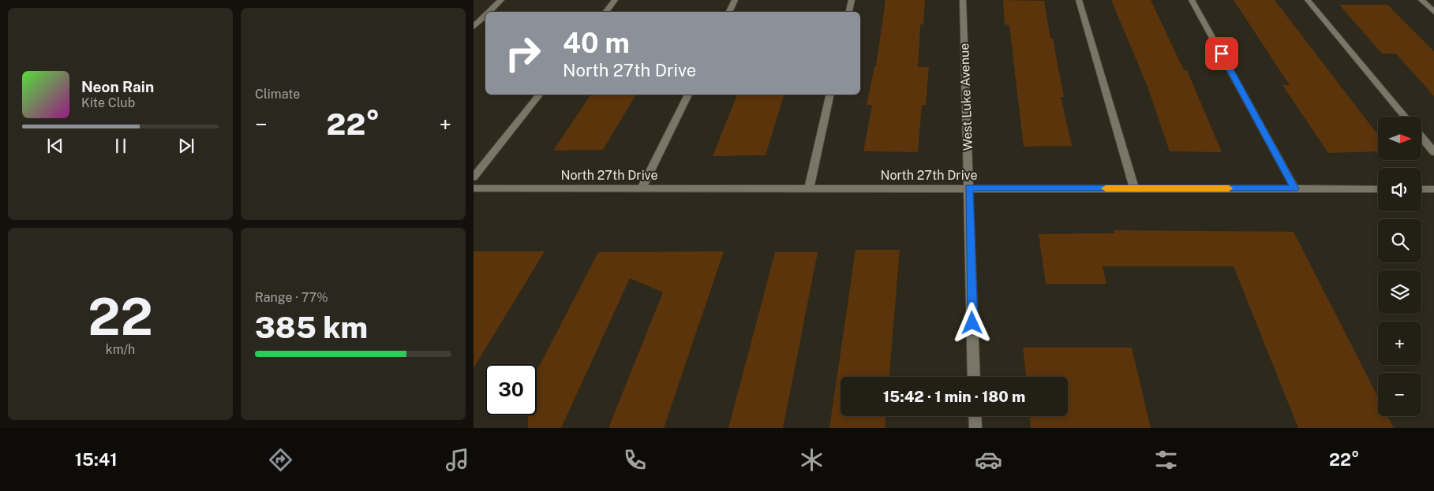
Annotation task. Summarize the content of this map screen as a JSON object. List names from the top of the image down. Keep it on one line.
{"streets":{"street":["West Luke Avenue","North 27th Drive"]},"crossings":[["West Luke Avenue","North 27th Drive"]],"north":"right","page":{"tile":["Climate",["22","km/h"],["Range · 77%","385 km"]],"turn":["40 m","North 27th Drive"],"song":["Neon Rain","Kite Club"],"heat":["−","22°","+"],"map_buttons":["+","−"],"limit":"30","trip":"15:42 · 1 min · 180 m","tabs":["15:41","22°"]}}
